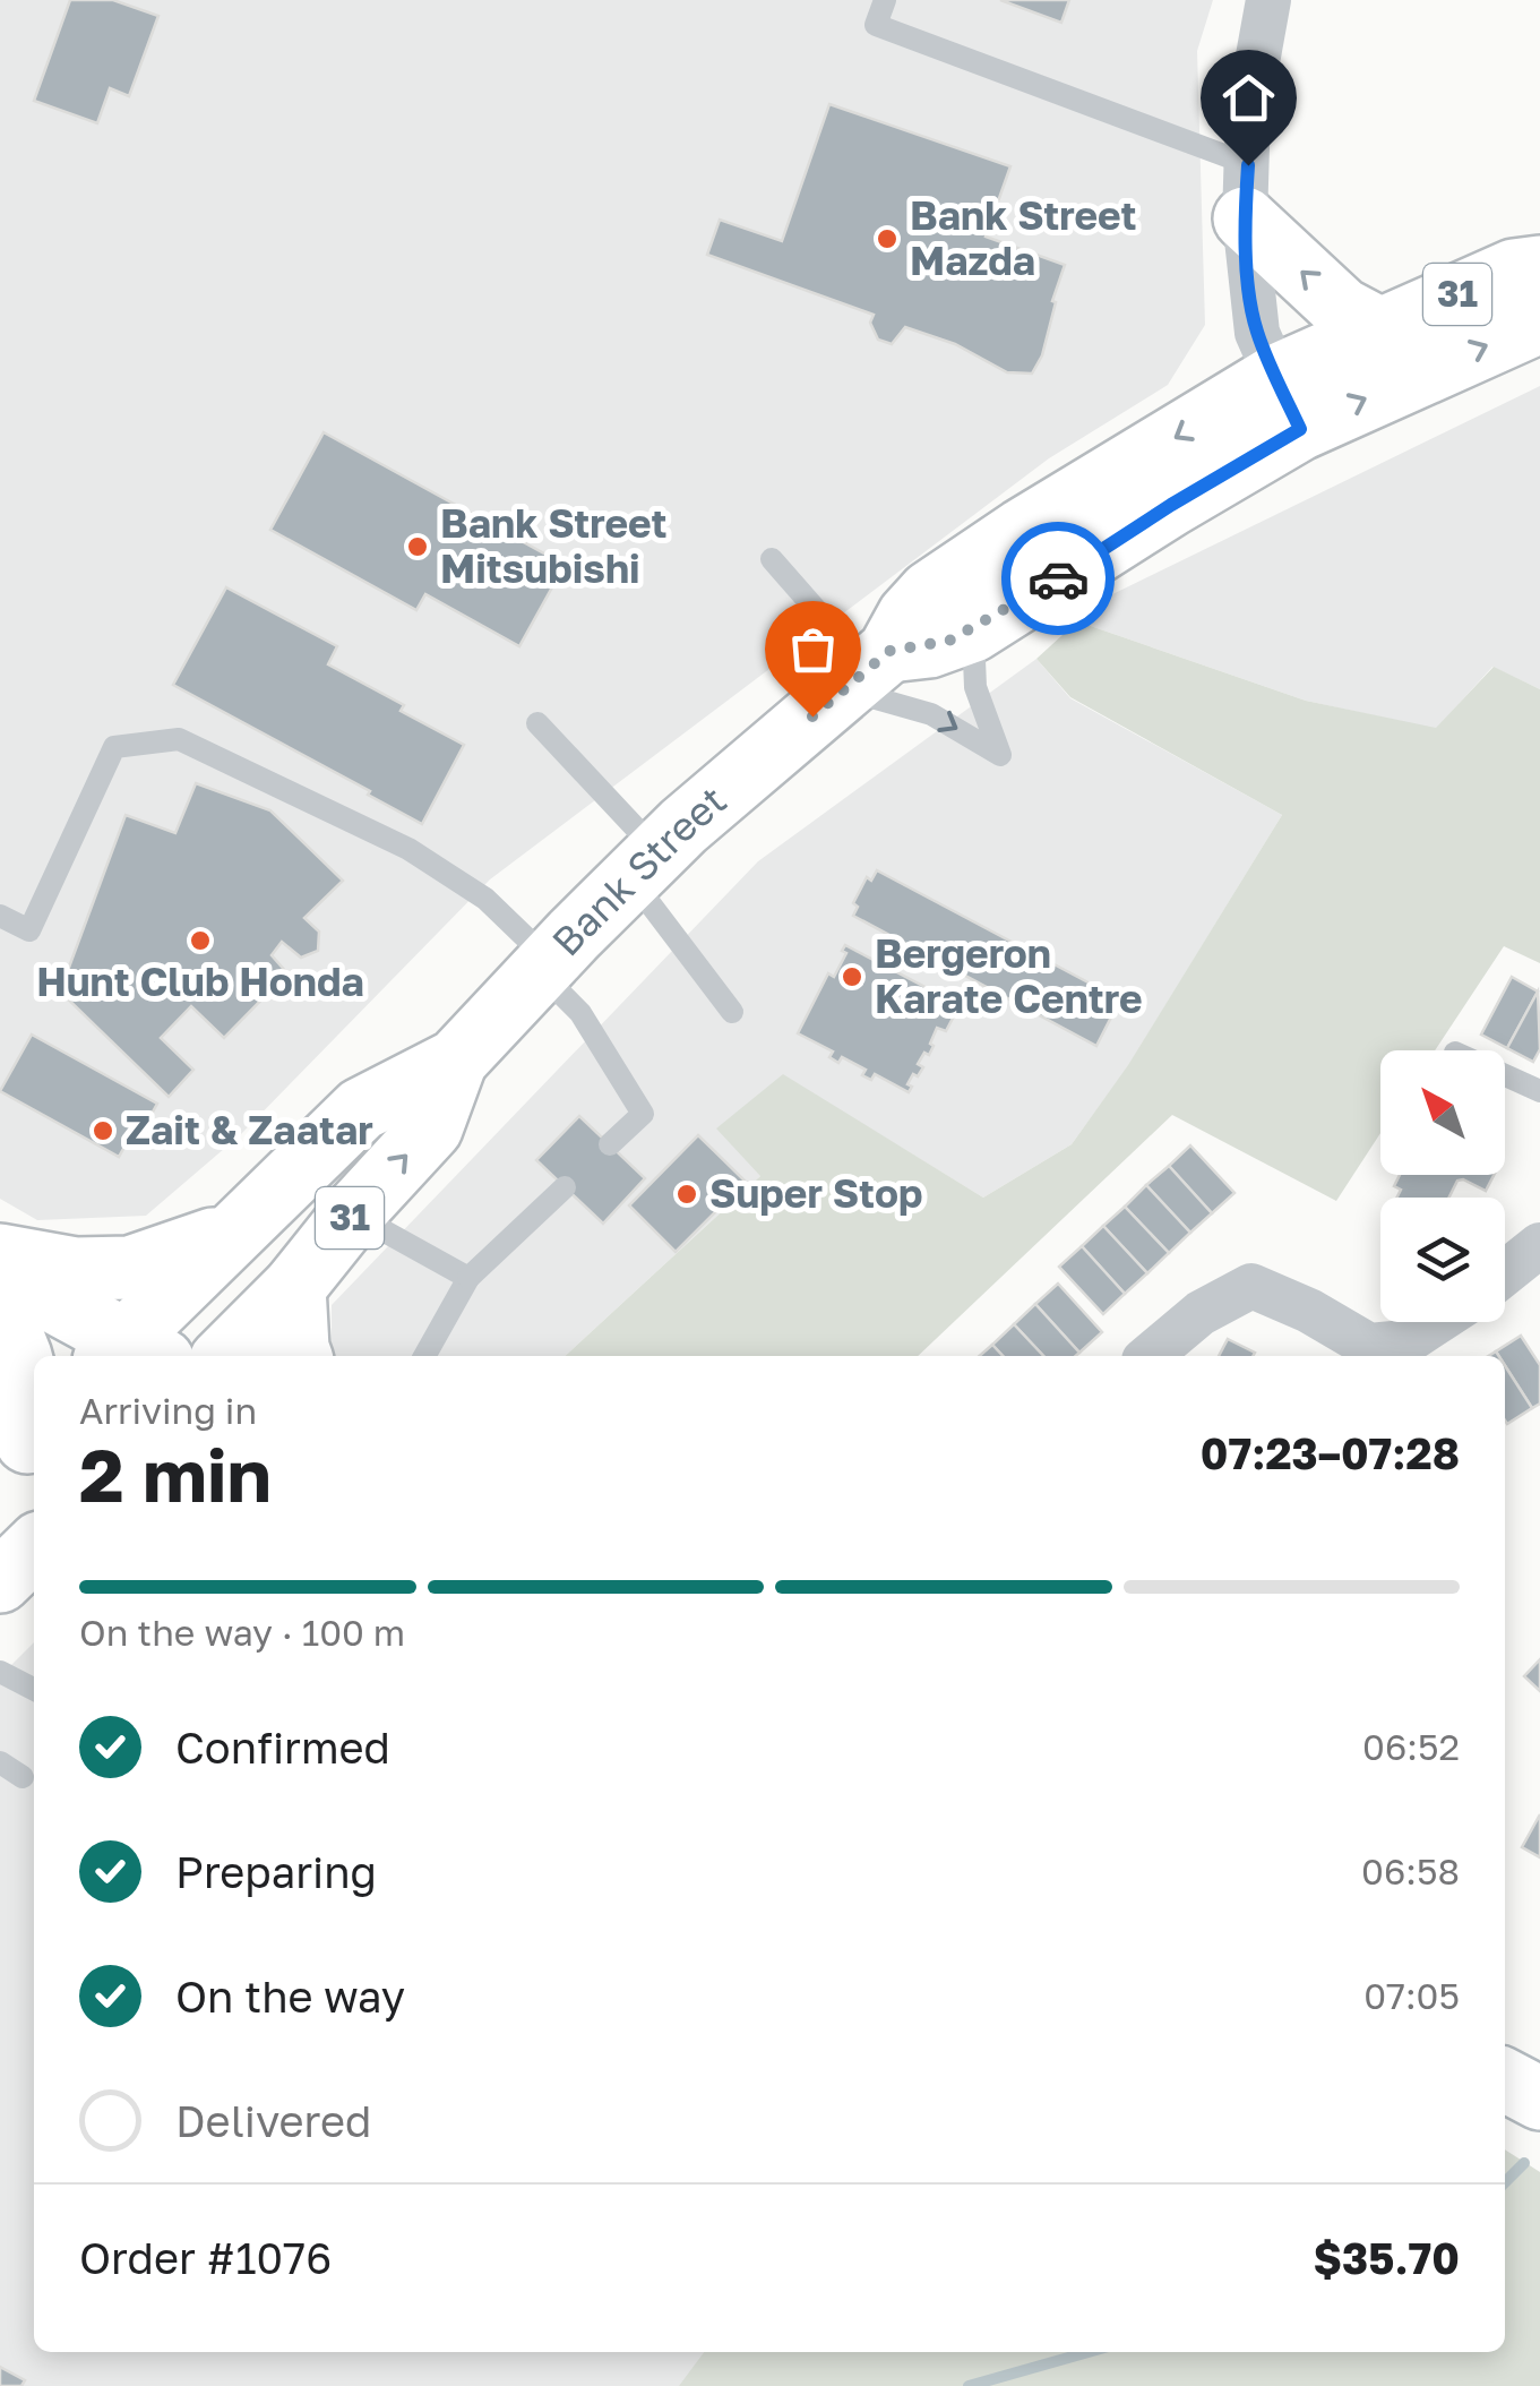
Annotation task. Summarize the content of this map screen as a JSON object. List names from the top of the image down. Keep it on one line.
{"streets":{"main road":["31","Bank Street"]},"places":["Bank Street Mazda","Bank Street Mitsubishi","Hunt Club Honda","Bergeron Karate Centre","Zait & Zaatar","Super Stop"],"north":"top left","page":{"heading":["2 min","Arriving in","07:23–07:28"],"panel":["Order #1076","$35.70"],"bar":"On the way · 100 m","list":[["Confirmed","06:52"],["Preparing","06:58"],["On the way","07:05"],"Delivered"]}}
